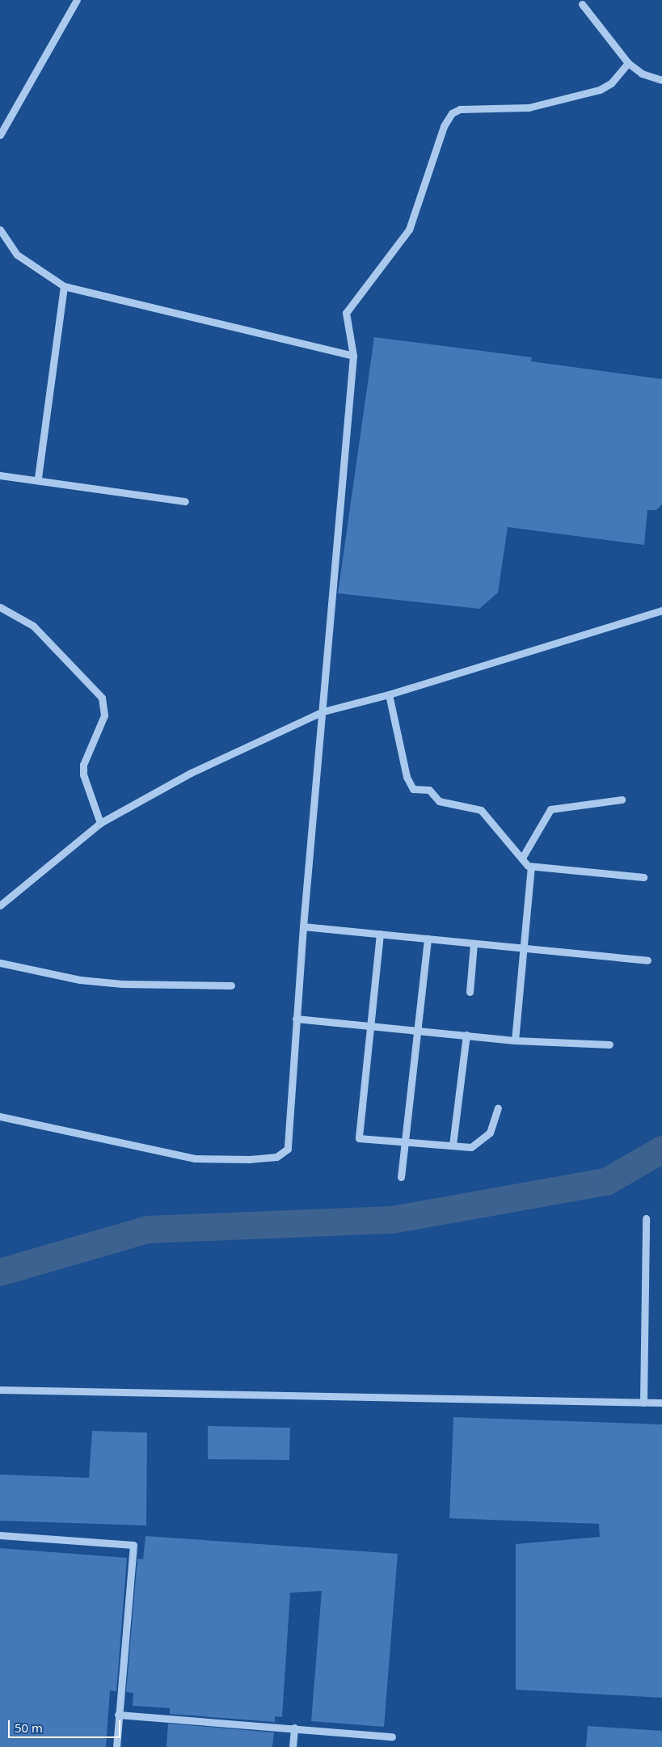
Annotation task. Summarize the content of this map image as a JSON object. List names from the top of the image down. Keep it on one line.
{"scale_bar":"50 m"}
